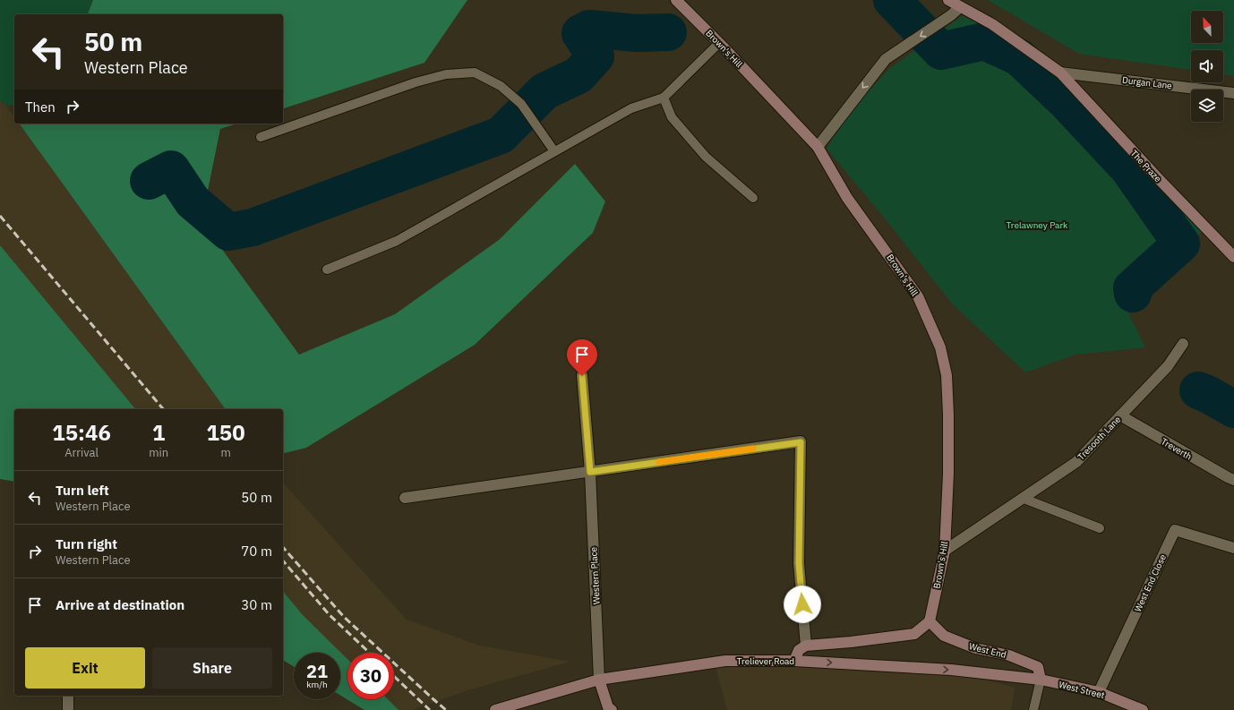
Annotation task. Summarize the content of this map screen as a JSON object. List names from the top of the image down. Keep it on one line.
{"streets":{"street":["Brown's Hill","Durgan Lane","The Praze","Tresooth Lane","Treverth","Western Place","West End Close","West End","Treliever Road","West Street"]},"crossings":[["Brown's Hill","Tresooth Lane"],["Brown's Hill","West End"],["Durgan Lane","The Praze"],["Tresooth Lane","Treverth"],["Western Place","Treliever Road"],["West End Close","West Street"],["West End","Treliever Road"],["West End","West Street"],["Treliever Road","West Street"]],"parks":["Trelawney Park"],"north":"top left","page":{"turn":["50 m","Western Place"],"then":"Then","eta":["15:46","Arrival","1","min","150","m"],"list":[{"name":"Turn left","note":"Western Place","value":"50 m"},{"name":"Turn right","note":"Western Place","value":"70 m"},{"name":"Arrive at destination","value":"30 m"}],"buttons":["Exit","Share"],"speed":"21 km/h","limit":"30"}}
